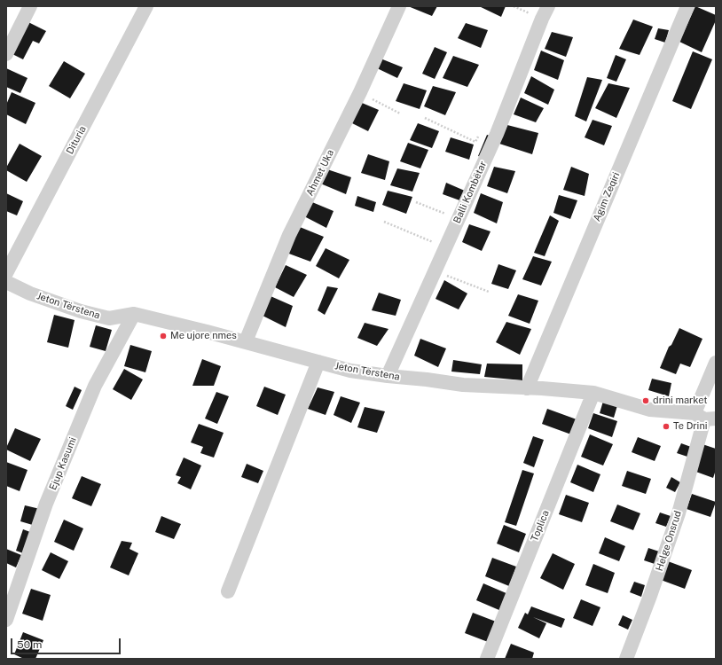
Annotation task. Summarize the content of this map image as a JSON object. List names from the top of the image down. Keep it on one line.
{"streets":{"street":["Dituria","Ahmet Uka","Balli Kombëtar","Agim Zeqiri","Jeton Tërstena","Ejup Kasumi","Toplica","Helge Onsrud"]},"crossings":[["Ahmet Uka","Jeton Tërstena"],["Balli Kombëtar","Jeton Tërstena"],["Agim Zeqiri","Jeton Tërstena"],["Jeton Tërstena","Ejup Kasumi"],["Jeton Tërstena","Toplica"],["Jeton Tërstena","Helge Onsrud"]],"places":["Me ujore nmes","drini market","Te Drini"],"scale_bar":"50 m"}
